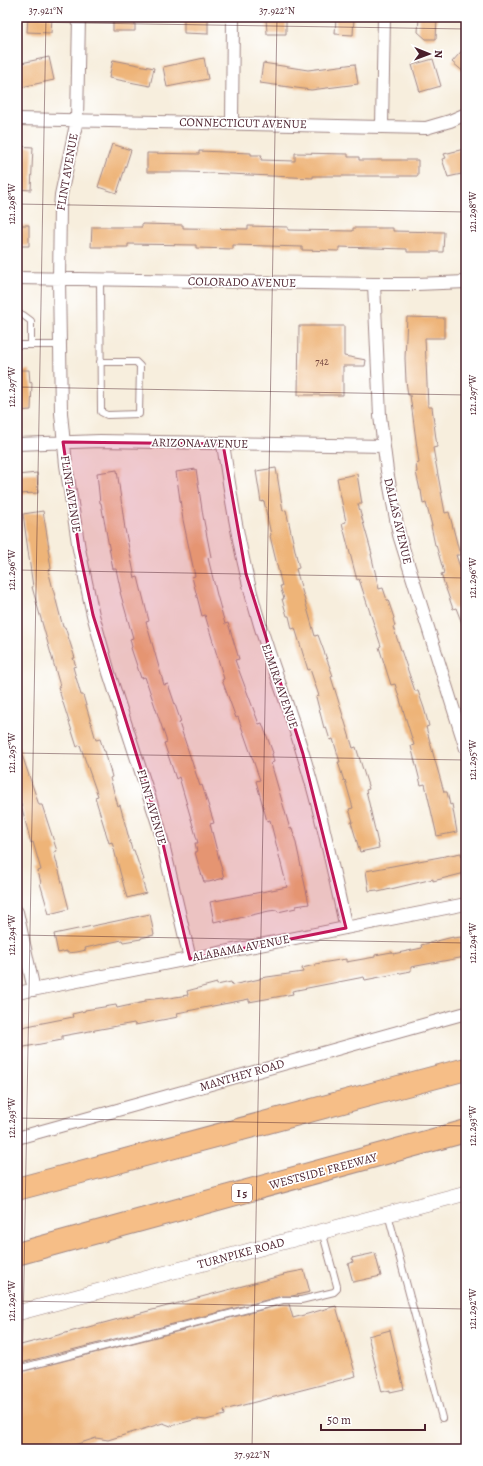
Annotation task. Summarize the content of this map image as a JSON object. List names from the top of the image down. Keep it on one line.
{"streets":{"highway":["WESTSIDE FREEWAY","I 5"],"street":["CONNECTICUT AVENUE","FLINT AVENUE","COLORADO AVENUE","ARIZONA AVENUE","DALLAS AVENUE","ELMIRA AVENUE","ALABAMA AVENUE","MANTHEY ROAD","TURNPIKE ROAD"]},"crossings":[["CONNECTICUT AVENUE","FLINT AVENUE"],["FLINT AVENUE","COLORADO AVENUE"],["FLINT AVENUE","ARIZONA AVENUE"],["FLINT AVENUE","ALABAMA AVENUE"],["COLORADO AVENUE","DALLAS AVENUE"],["ARIZONA AVENUE","DALLAS AVENUE"],["ARIZONA AVENUE","ELMIRA AVENUE"],["ELMIRA AVENUE","ALABAMA AVENUE"]],"house_numbers":["742"],"scale_bar":"50 m","north":"right","coordinates":["37.921°N","37.922°N","121.298°W","121.297°W","121.296°W","121.295°W","121.294°W","121.293°W","121.292°W"]}
